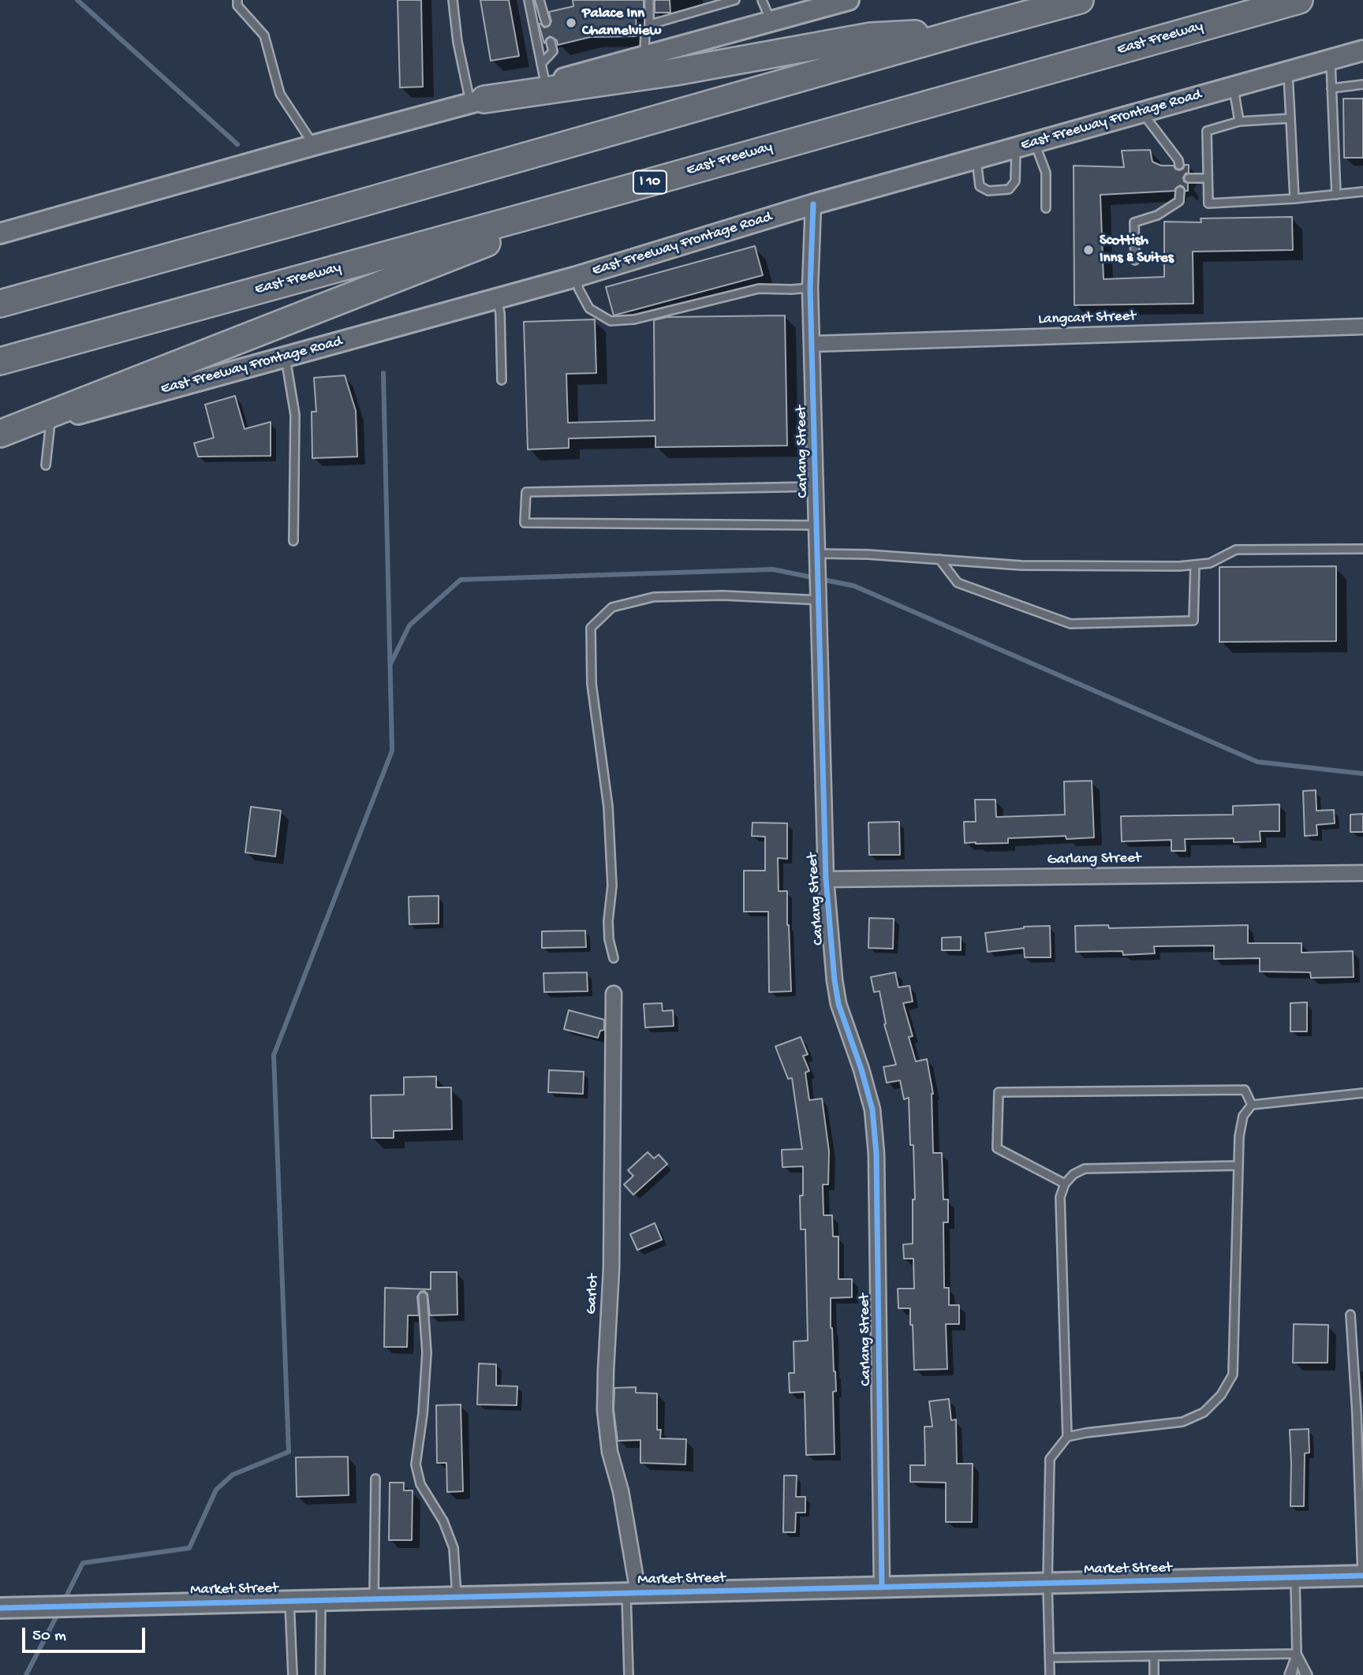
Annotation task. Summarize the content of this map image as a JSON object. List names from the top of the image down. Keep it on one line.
{"streets":{"highway":["East Freeway","I 10"],"main road":["East Freeway Frontage Road","Market Street"],"street":["Langcart Street","Carlang Street","Garlang Street","Garlot"]},"crossings":[["East Freeway Frontage Road","Carlang Street"],["Langcart Street","Carlang Street"],["Carlang Street","Garlang Street"],["Carlang Street","Market Street"],["Garlot","Market Street"]],"places":["Palace Inn Channelview","Scottish Inns & Suites"],"scale_bar":"50 m"}
